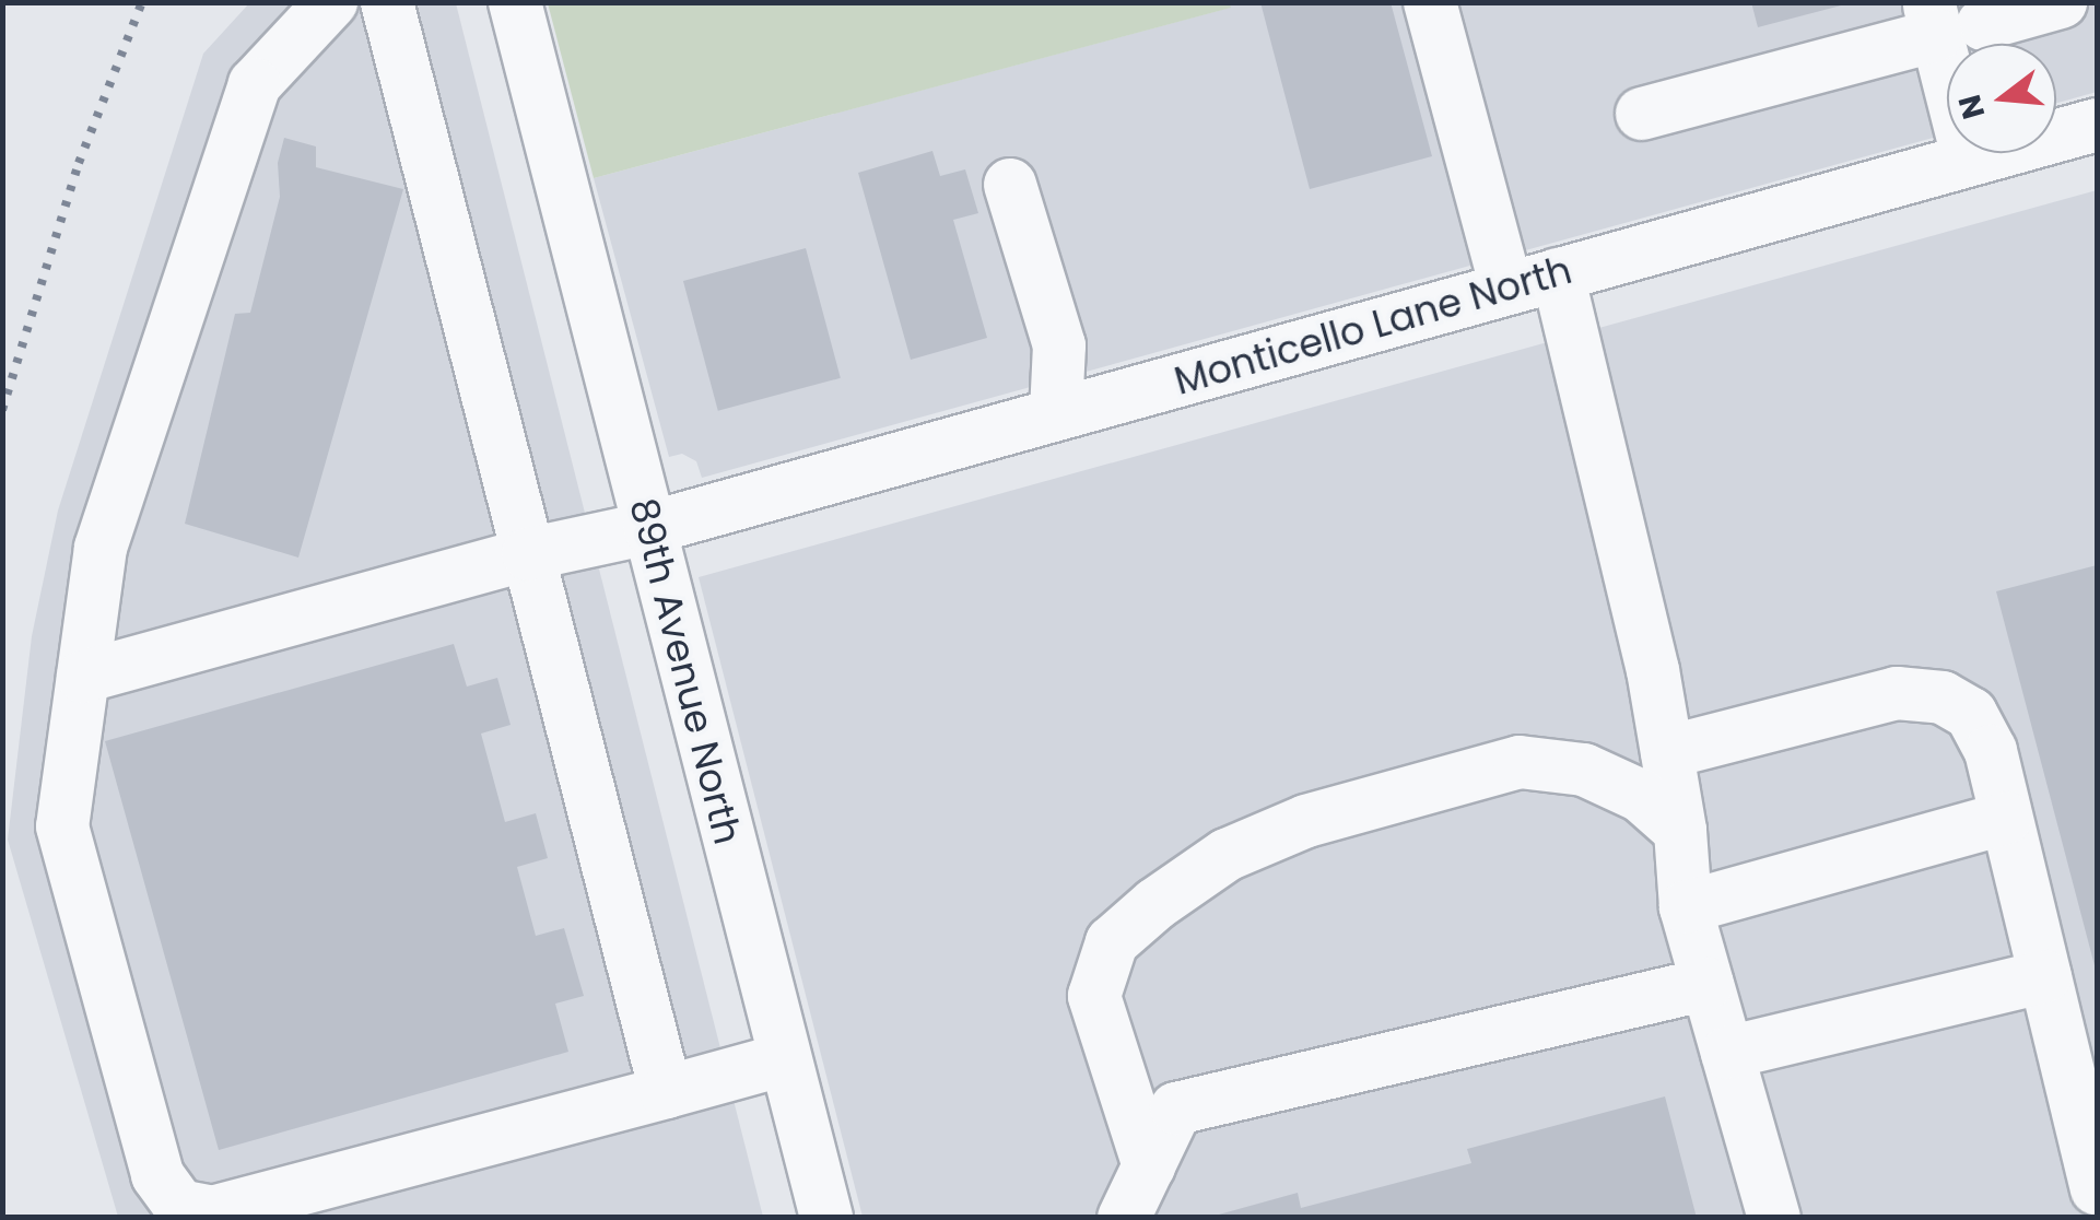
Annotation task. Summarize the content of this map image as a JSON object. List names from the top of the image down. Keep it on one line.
{"streets":{"street":["Monticello Lane North","89th Avenue North"]},"crossings":[["Monticello Lane North","89th Avenue North"]],"north":"left"}
